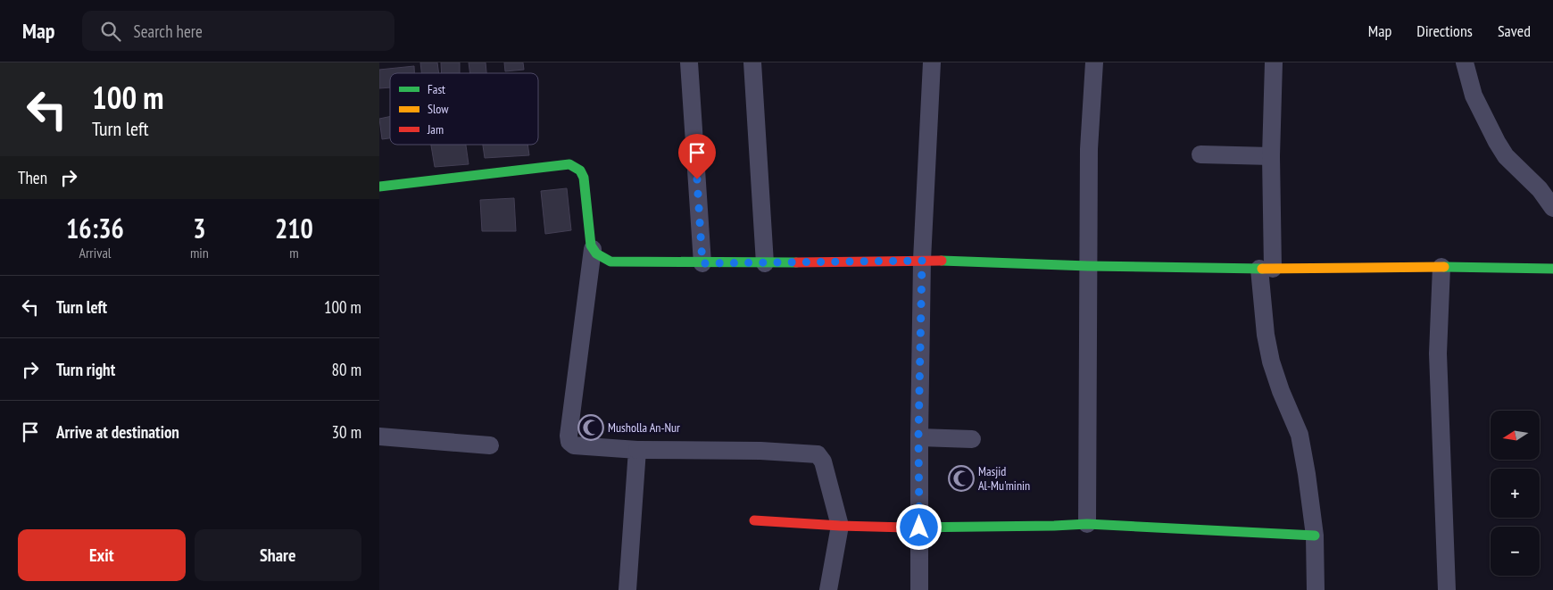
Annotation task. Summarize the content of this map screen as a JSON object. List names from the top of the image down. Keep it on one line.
{"places":{"mosque":["Musholla An-Nur","Masjid Al-Mu'minin"]},"legend":["Fast","Slow","Jam"],"north":"left","page":{"header":"Map","search":"Search here","nav":["Map","Directions","Saved"],"turn":["100 m","Turn left"],"then":"Then","eta":["16:36","Arrival","3","min","210","m"],"list":[{"name":"Turn left","value":"100 m"},{"name":"Turn right","value":"80 m"},{"name":"Arrive at destination","value":"30 m"}],"map_buttons":["+","−"],"buttons":["Exit","Share"]}}
